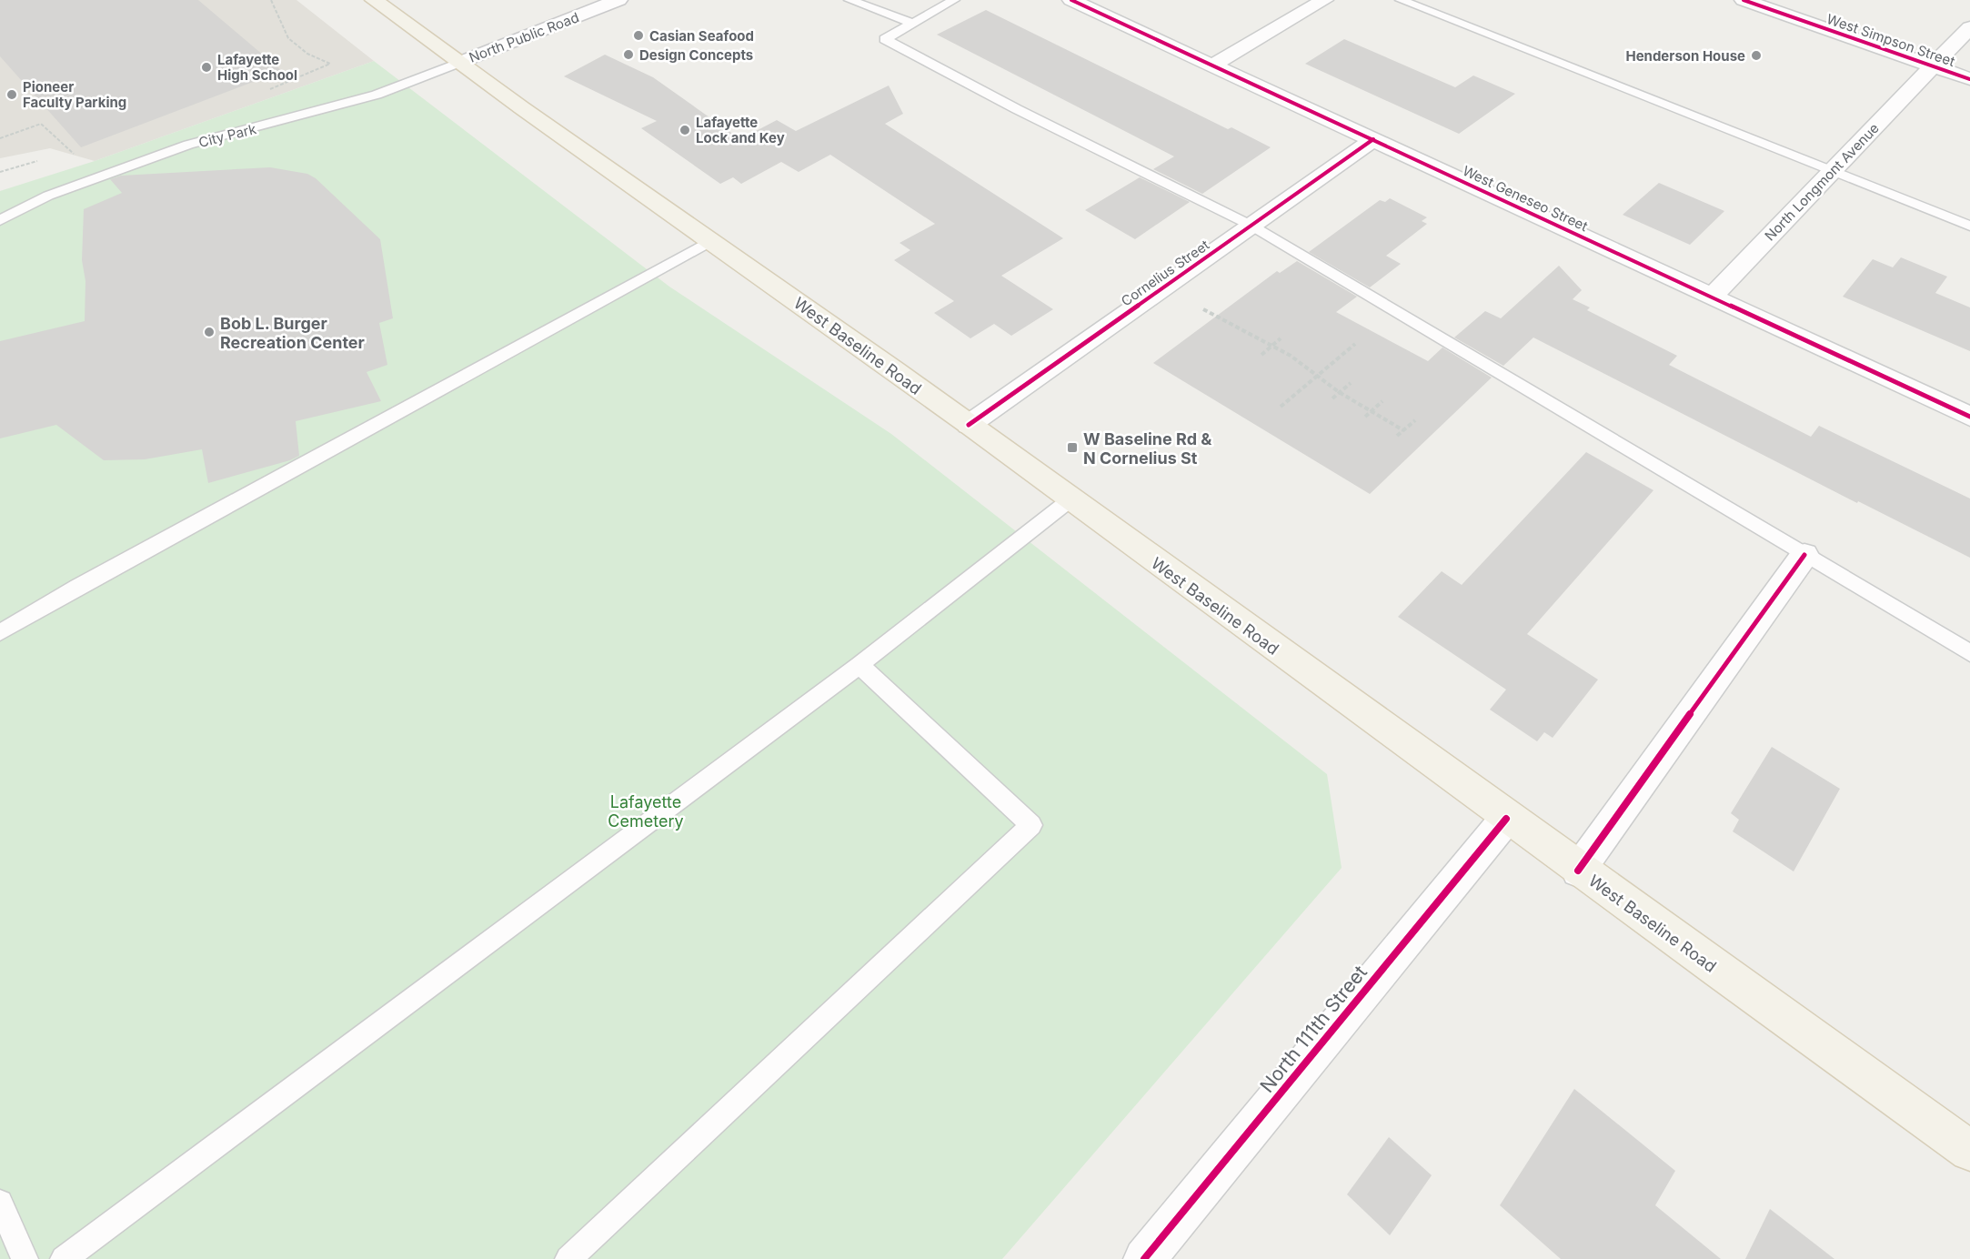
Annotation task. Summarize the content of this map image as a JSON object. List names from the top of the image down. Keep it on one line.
{"streets":{"main road":["West Baseline Road"],"street":["North Public Road","West Simpson Street","North Longmont Avenue","West Geneseo Street","Cornelius Street","North 111th Street"],"lane":["City Park"]},"crossings":[["North Public Road","City Park"],["North Public Road","West Baseline Road"],["West Simpson Street","North Longmont Avenue"],["City Park","West Baseline Road"],["North Longmont Avenue","West Geneseo Street"],["West Geneseo Street","Cornelius Street"],["Cornelius Street","West Baseline Road"],["West Baseline Road","North 111th Street"]],"parks":["Lafayette Cemetery"],"places":{"other":["Casian Seafood","Design Concepts","Henderson House","Lafayette High School","Pioneer Faculty Parking","Lafayette Lock and Key","Bob L. Burger Recreation Center"],"transit":["W Baseline Rd & N Cornelius St"]}}
